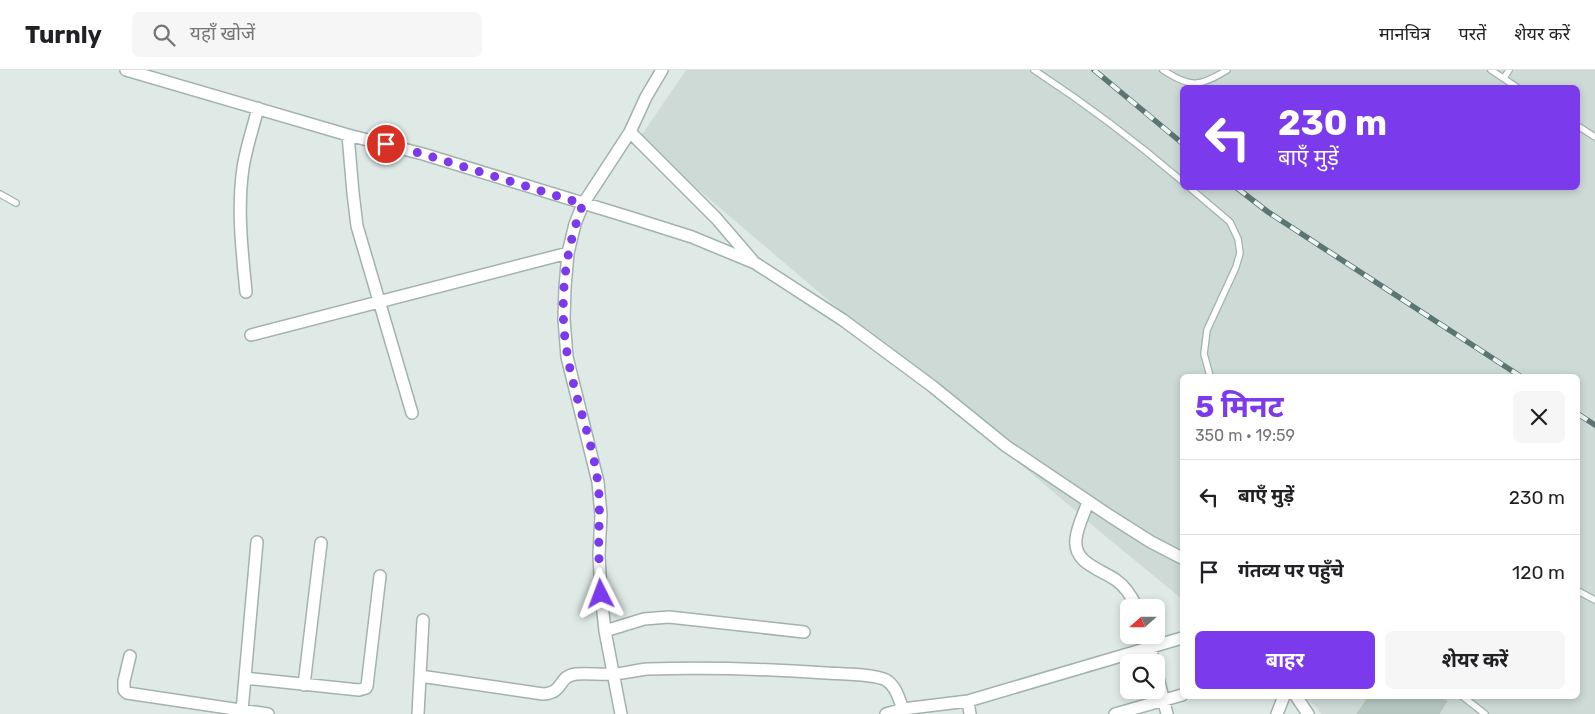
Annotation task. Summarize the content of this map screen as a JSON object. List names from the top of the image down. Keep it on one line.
{"north":"left","page":{"header":"Turnly","search":"यहाँ खोजें","nav":["मानचित्र","परतें","शेयर करें"],"turn":["230 m","बाएँ मुड़ें"],"heading":["5 मिनट","350 m · 19:59"],"list":[{"name":"बाएँ मुड़ें","value":"230 m"},{"name":"गंतव्य पर पहुँचे","value":"120 m"}],"buttons":["बाहर","शेयर करें"]}}
